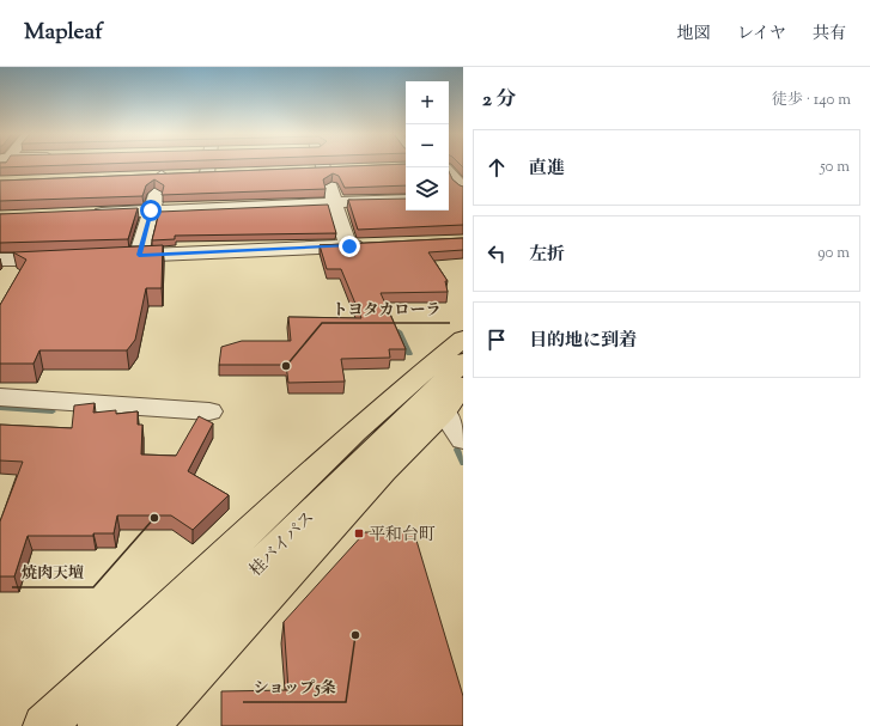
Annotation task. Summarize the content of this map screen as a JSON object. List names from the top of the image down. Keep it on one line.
{"streets":{"highway":["桂バイパス"]},"places":{"other":["トヨタカローラ","焼肉天壇","ショップ5条"],"transit":["平和台町"]},"page":{"header":"Mapleaf","nav":["地図","レイヤ","共有"],"heading":["2 分","徒歩 · 140 m"],"map_buttons":["+","−"],"list":[["直進","50 m"],["左折","90 m"],"目的地に到着"]}}
